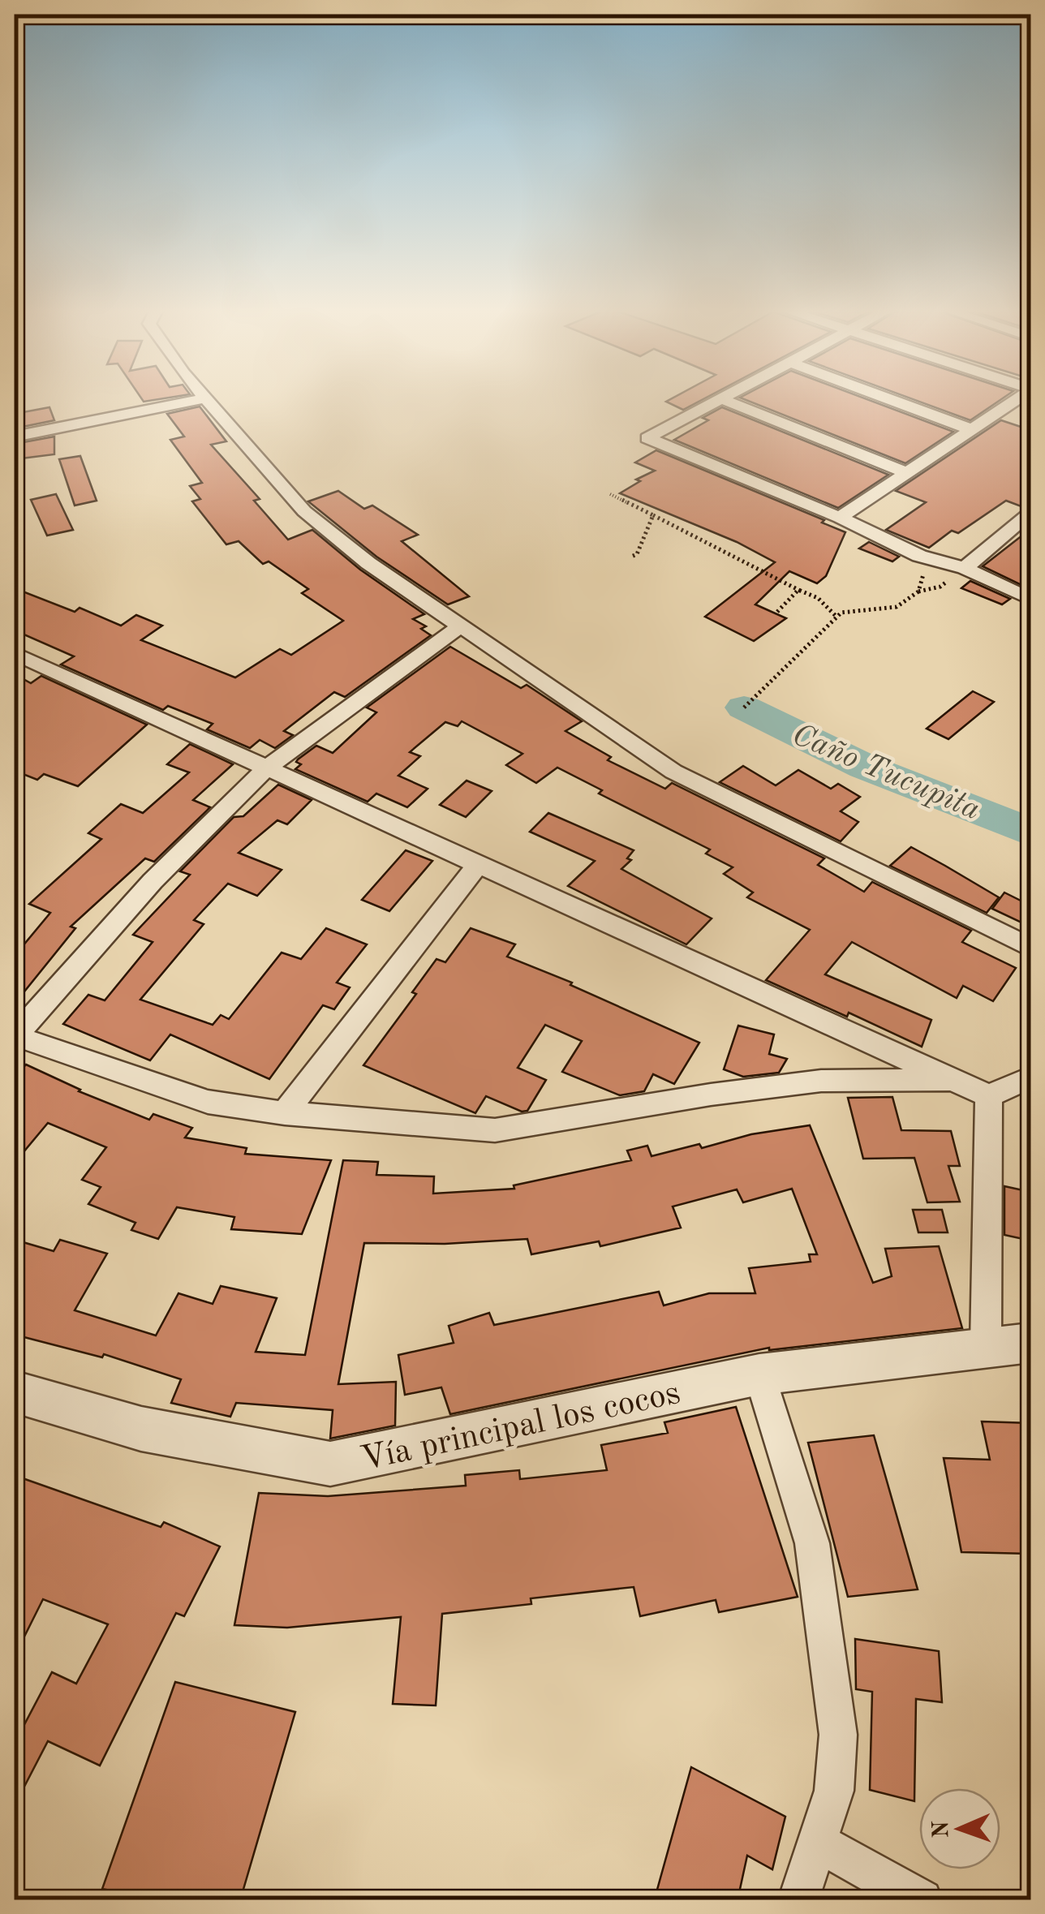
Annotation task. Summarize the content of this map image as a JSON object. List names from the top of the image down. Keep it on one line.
{"streets":{"street":["Vía principal los cocos"]},"water":["Caño Tucupita"],"north":"left"}
